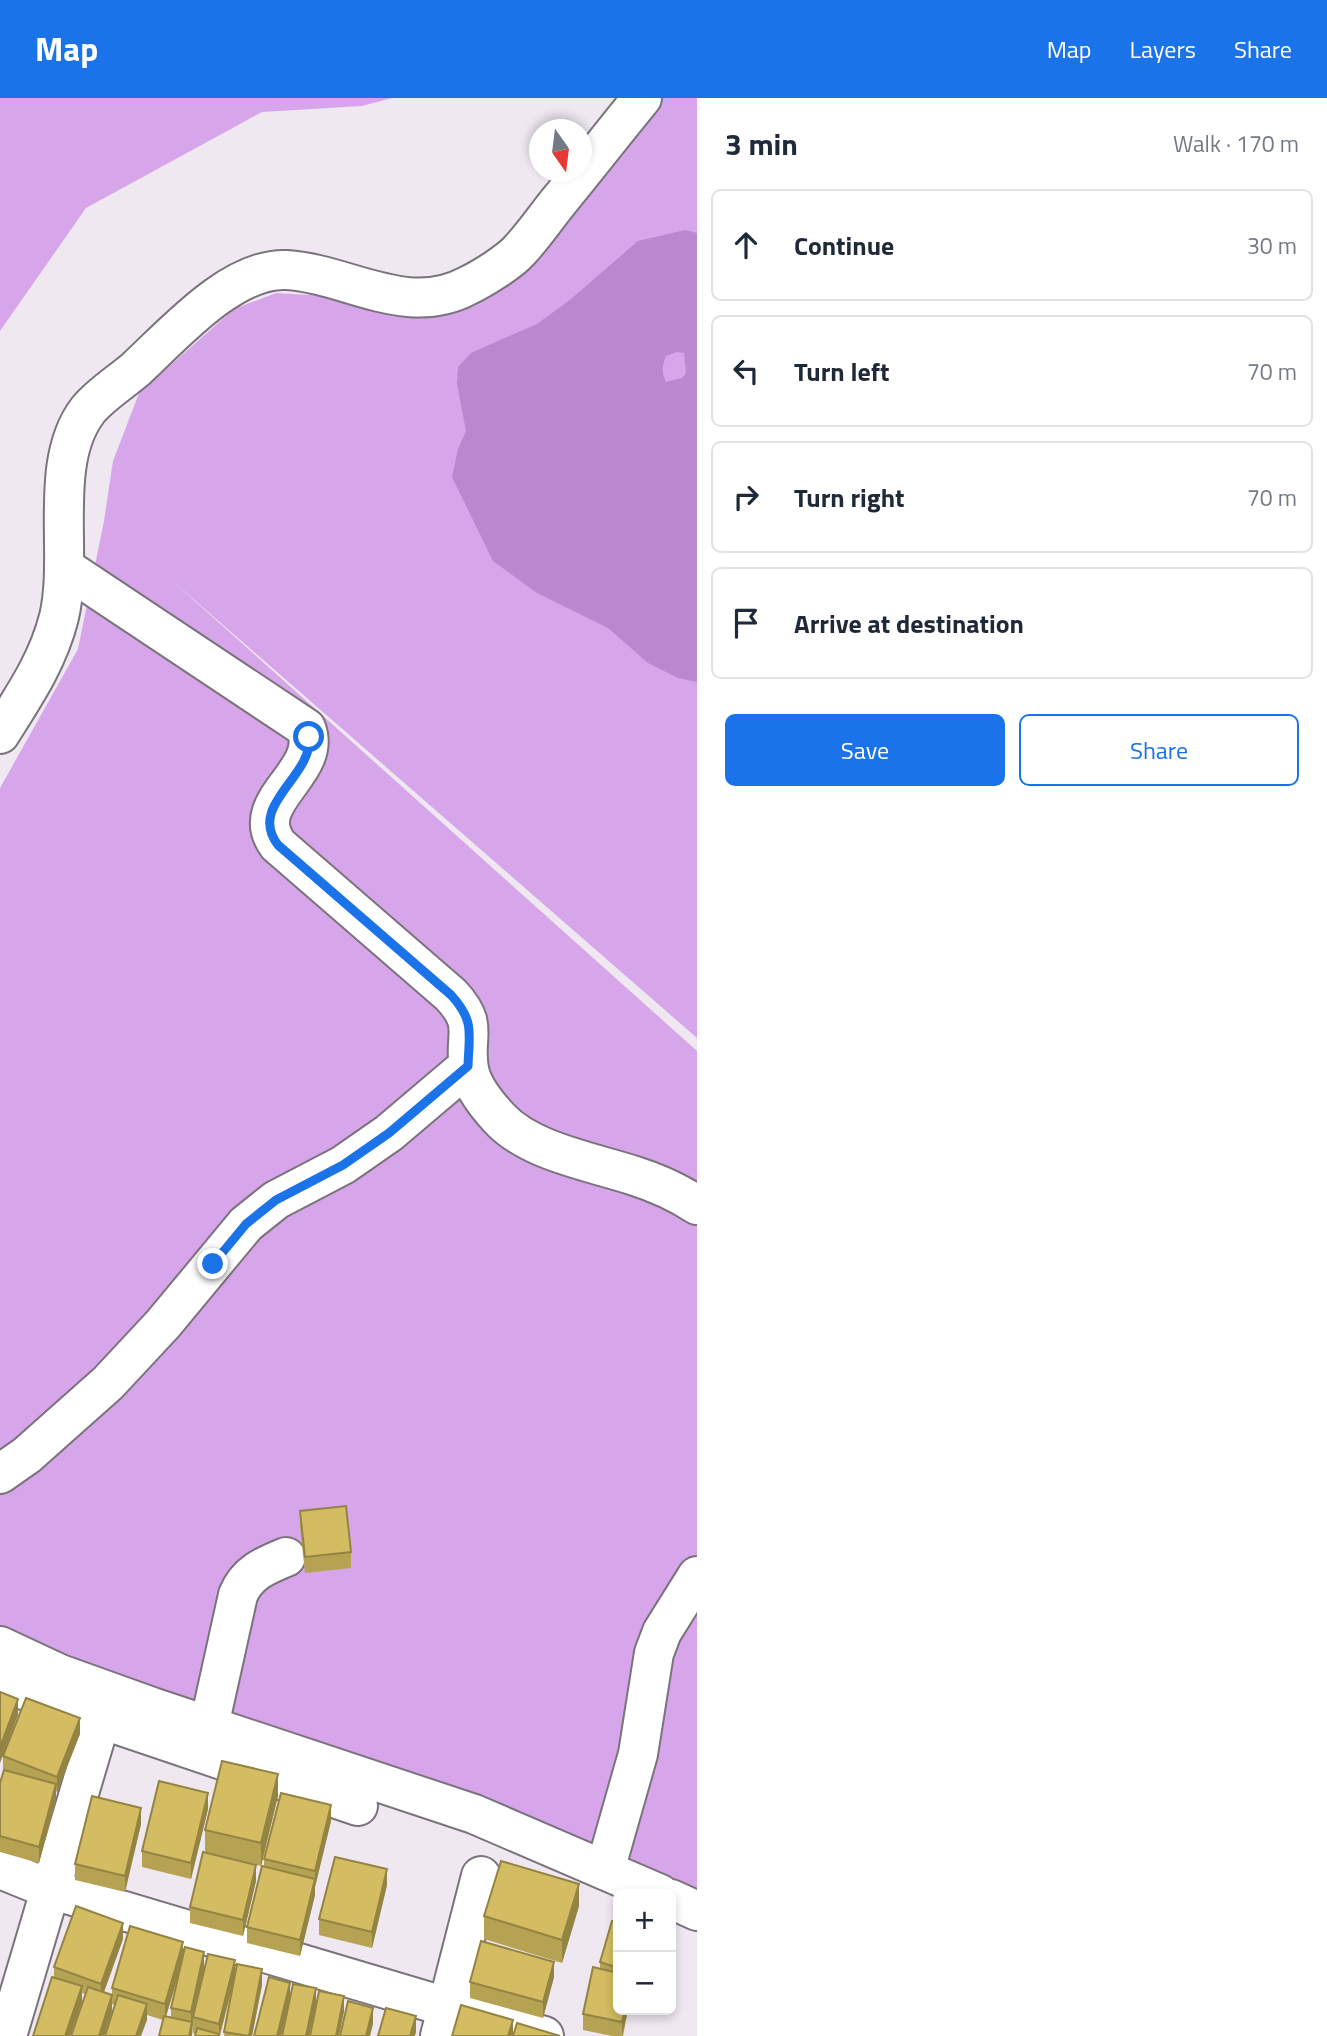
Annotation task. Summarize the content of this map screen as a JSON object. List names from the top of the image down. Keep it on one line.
{"north":"bottom","page":{"header":"Map","nav":["Map","Layers","Share"],"heading":["3 min","Walk · 170 m"],"list":[["Continue","30 m"],["Turn left","70 m"],["Turn right","70 m"],"Arrive at destination"],"buttons":["Save","Share"],"map_buttons":["+","−"]}}
